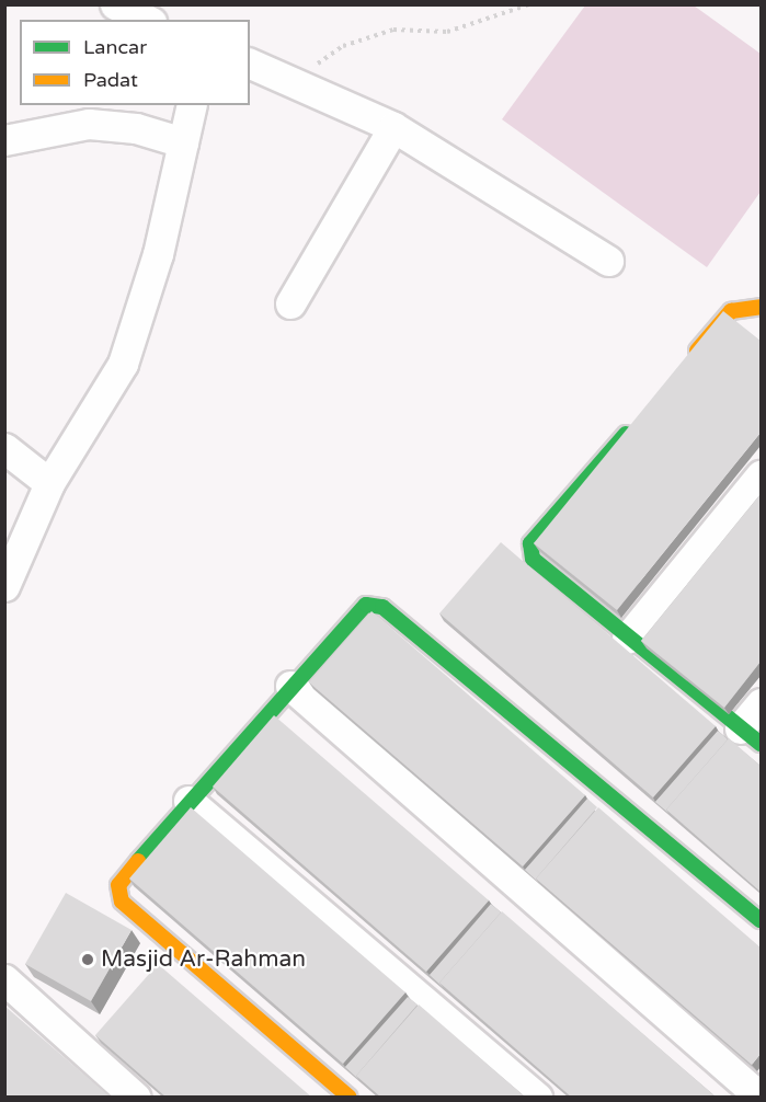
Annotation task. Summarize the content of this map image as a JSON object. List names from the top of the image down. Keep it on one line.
{"places":["Masjid Ar-Rahman"],"legend":["Lancar","Padat"]}
